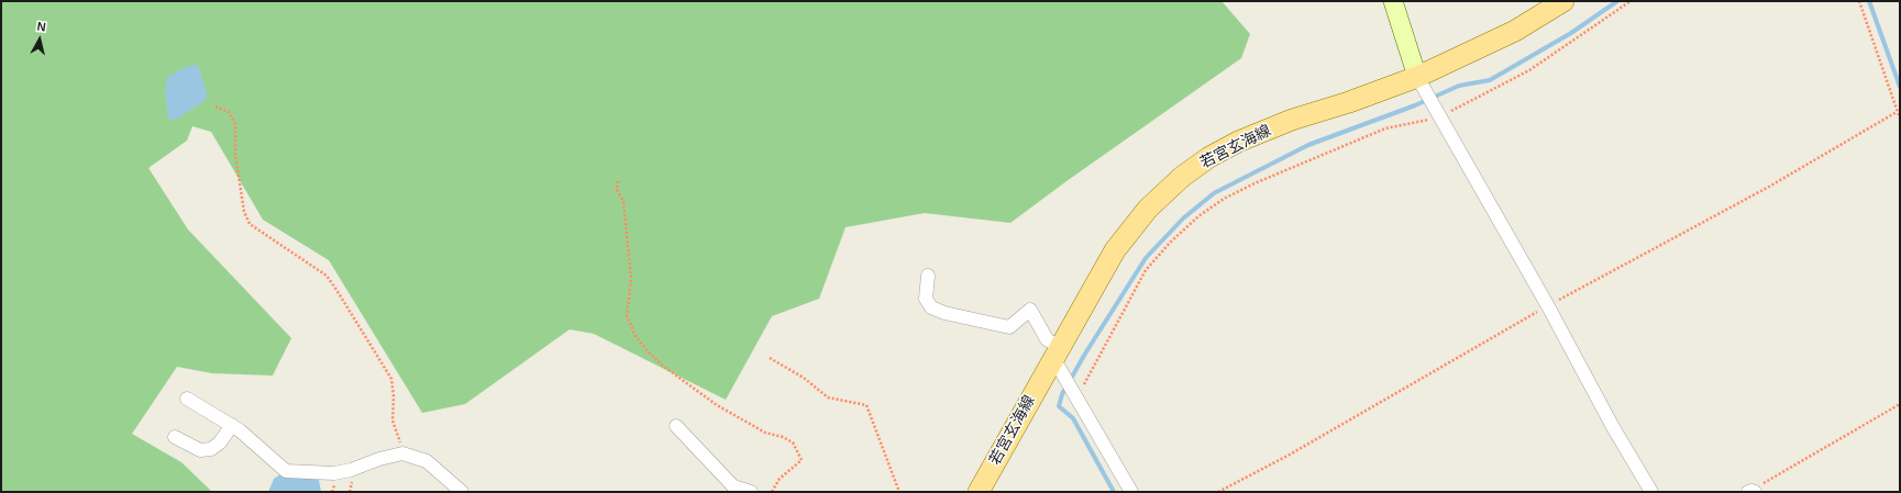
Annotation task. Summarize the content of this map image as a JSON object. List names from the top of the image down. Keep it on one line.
{"streets":{"main road":["若宮玄海線"]},"north":"top"}
